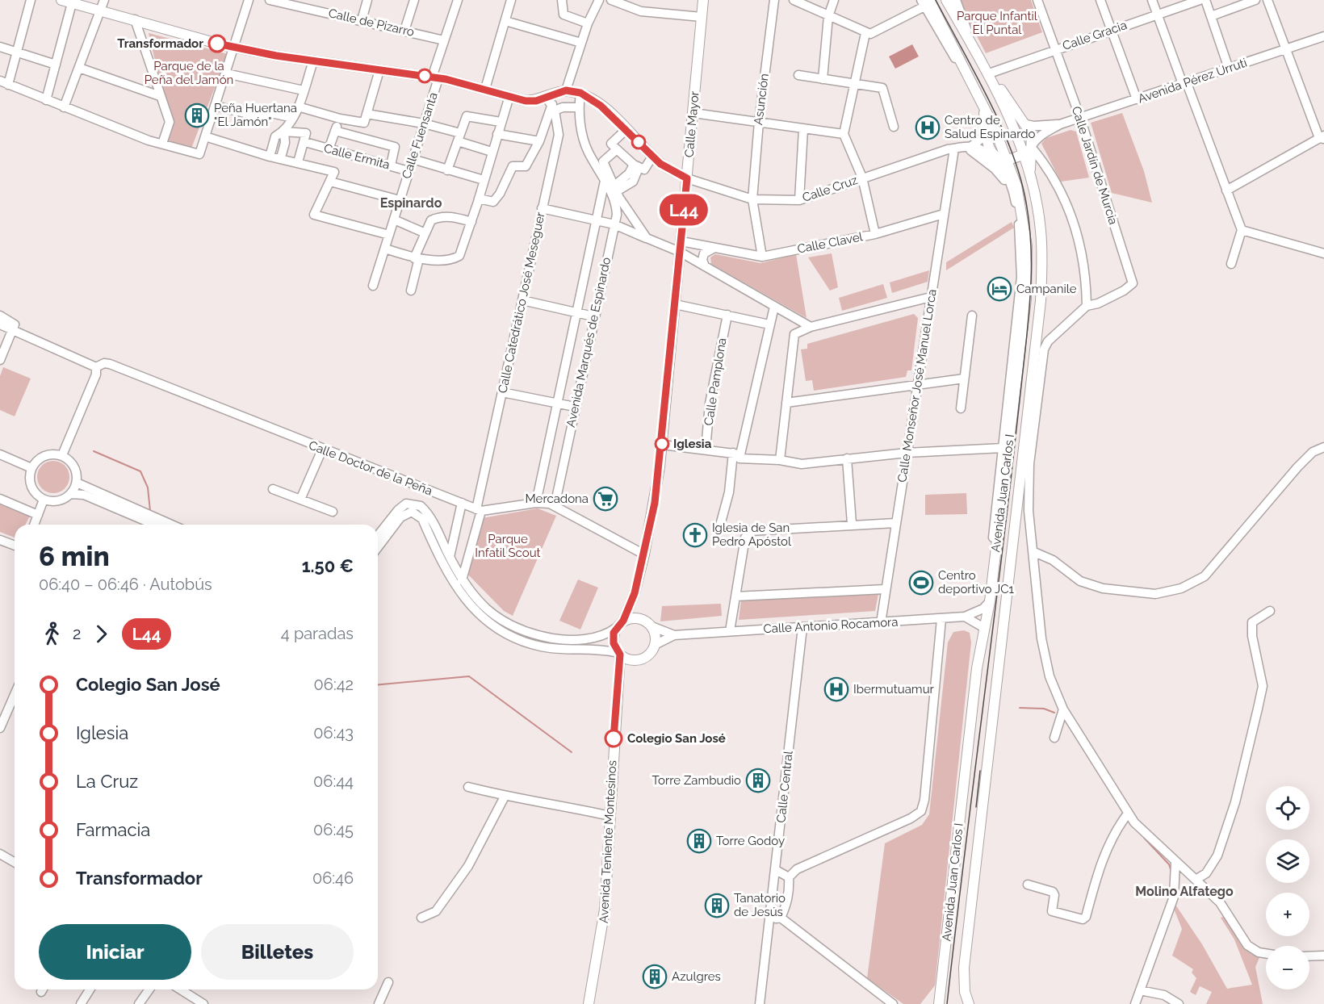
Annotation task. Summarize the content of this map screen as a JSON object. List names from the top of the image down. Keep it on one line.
{"streets":{"main road":["Calle Mayor","Avenida Juan Carlos I","Avenida Teniente Montesinos"],"street":["Calle de Pizarro","Calle Gracia","Avenida Pérez Urruti","Asunción","Calle Fuensanta","Calle Ermita","Calle Jardín de Murcia","Calle Cruz","Calle Clavel","Calle Catedrático José Meseguer","Avenida Marqués de Espinardo","Calle Pamplona","Calle Monseñor José Manuel Lorca","Calle Doctor de la Peña","Calle Antonio Rocamora","Calle Central"]},"crossings":[["Calle de Pizarro","Calle Fuensanta"],["Calle Gracia","Calle Jardín de Murcia"],["Avenida Pérez Urruti","Calle Jardín de Murcia"],["Asunción","Calle Cruz"],["Asunción","Calle Clavel"],["Calle Mayor","Calle Cruz"],["Calle Mayor","Calle Clavel"],["Calle Mayor","Calle Catedrático José Meseguer"],["Calle Mayor","Avenida Marqués de Espinardo"],["Calle Mayor","Calle Doctor de la Peña"],["Calle Mayor","Calle Antonio Rocamora"],["Calle Mayor","Avenida Teniente Montesinos"],["Calle Fuensanta","Calle Ermita"],["Calle Cruz","Calle Monseñor José Manuel Lorca"],["Calle Cruz","Avenida Juan Carlos I"],["Calle Clavel","Calle Monseñor José Manuel Lorca"],["Calle Catedrático José Meseguer","Avenida Marqués de Espinardo"],["Calle Catedrático José Meseguer","Calle Doctor de la Peña"],["Avenida Marqués de Espinardo","Calle Doctor de la Peña"],["Calle Monseñor José Manuel Lorca","Calle Antonio Rocamora"],["Avenida Juan Carlos I","Calle Antonio Rocamora"],["Calle Antonio Rocamora","Calle Central"],["Calle Antonio Rocamora","Avenida Teniente Montesinos"]],"districts":["Espinardo","Molino Alfatego"],"parks":["Parque Infantil El Puntal","Parque de la Peña del Jamón","Parque Infatil Scout"],"places":{"other":["Transformador","Iglesia","Colegio San José"],"building":["Peña Huertana \"El Jamón\"","Torre Zambudio","Torre Godoy","Tanatorio de Jesús","Azulgres"],"hospital":["Centro de Salud Espinardo","Ibermutuamur"],"hotel":["Campanile"],"supermarket":["Mercadona"],"church":["Iglesia de San Pedro Apóstol"],"sports":["Centro deportivo JC1"]},"lines":["bus line L44"],"page":{"on_map":"L44","heading":["6 min","06:40 – 06:46 · Autobús","1.50 €"],"legs":["2","L44","4 paradas"],"list":[{"name":"Colegio San José","value":"06:42"},{"name":"Iglesia","value":"06:43"},{"name":"La Cruz","value":"06:44"},{"name":"Farmacia","value":"06:45"},{"name":"Transformador","value":"06:46"}],"map_buttons":["+","−"],"buttons":["Iniciar","Billetes"]}}
